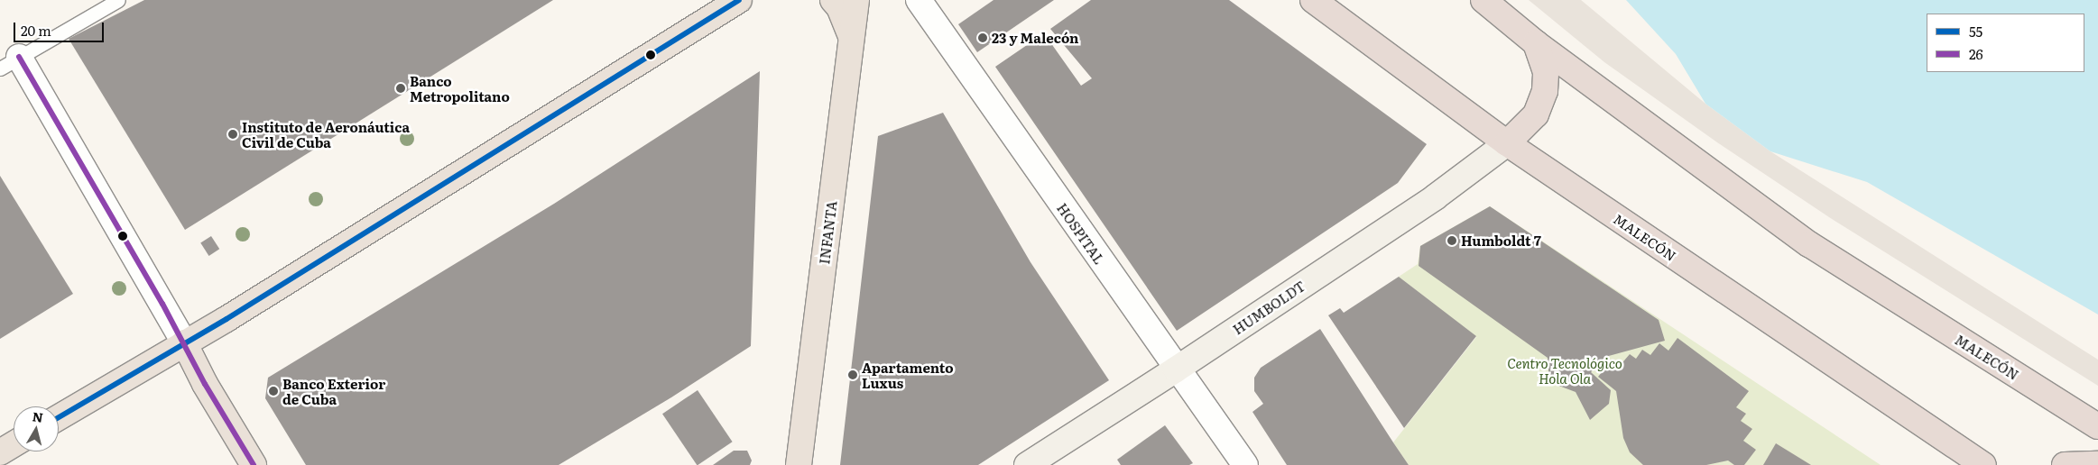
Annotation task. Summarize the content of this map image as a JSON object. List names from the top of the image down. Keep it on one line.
{"streets":{"highway":["MALECÓN"],"main road":["INFANTA"],"street":["HOSPITAL","HUMBOLDT"]},"crossings":[["HOSPITAL","HUMBOLDT"],["MALECÓN","HUMBOLDT"]],"parks":["Centro Tecnológico Hola Ola"],"places":["23 y Malecón","Banco Metropolitano","Instituto de Aeronáutica Civil de Cuba","Humboldt 7","Apartamento Luxus","Banco Exterior de Cuba"],"lines":["transit line 55","transit line 26"],"legend":["55","26"],"scale_bar":"20 m","north":"top"}
